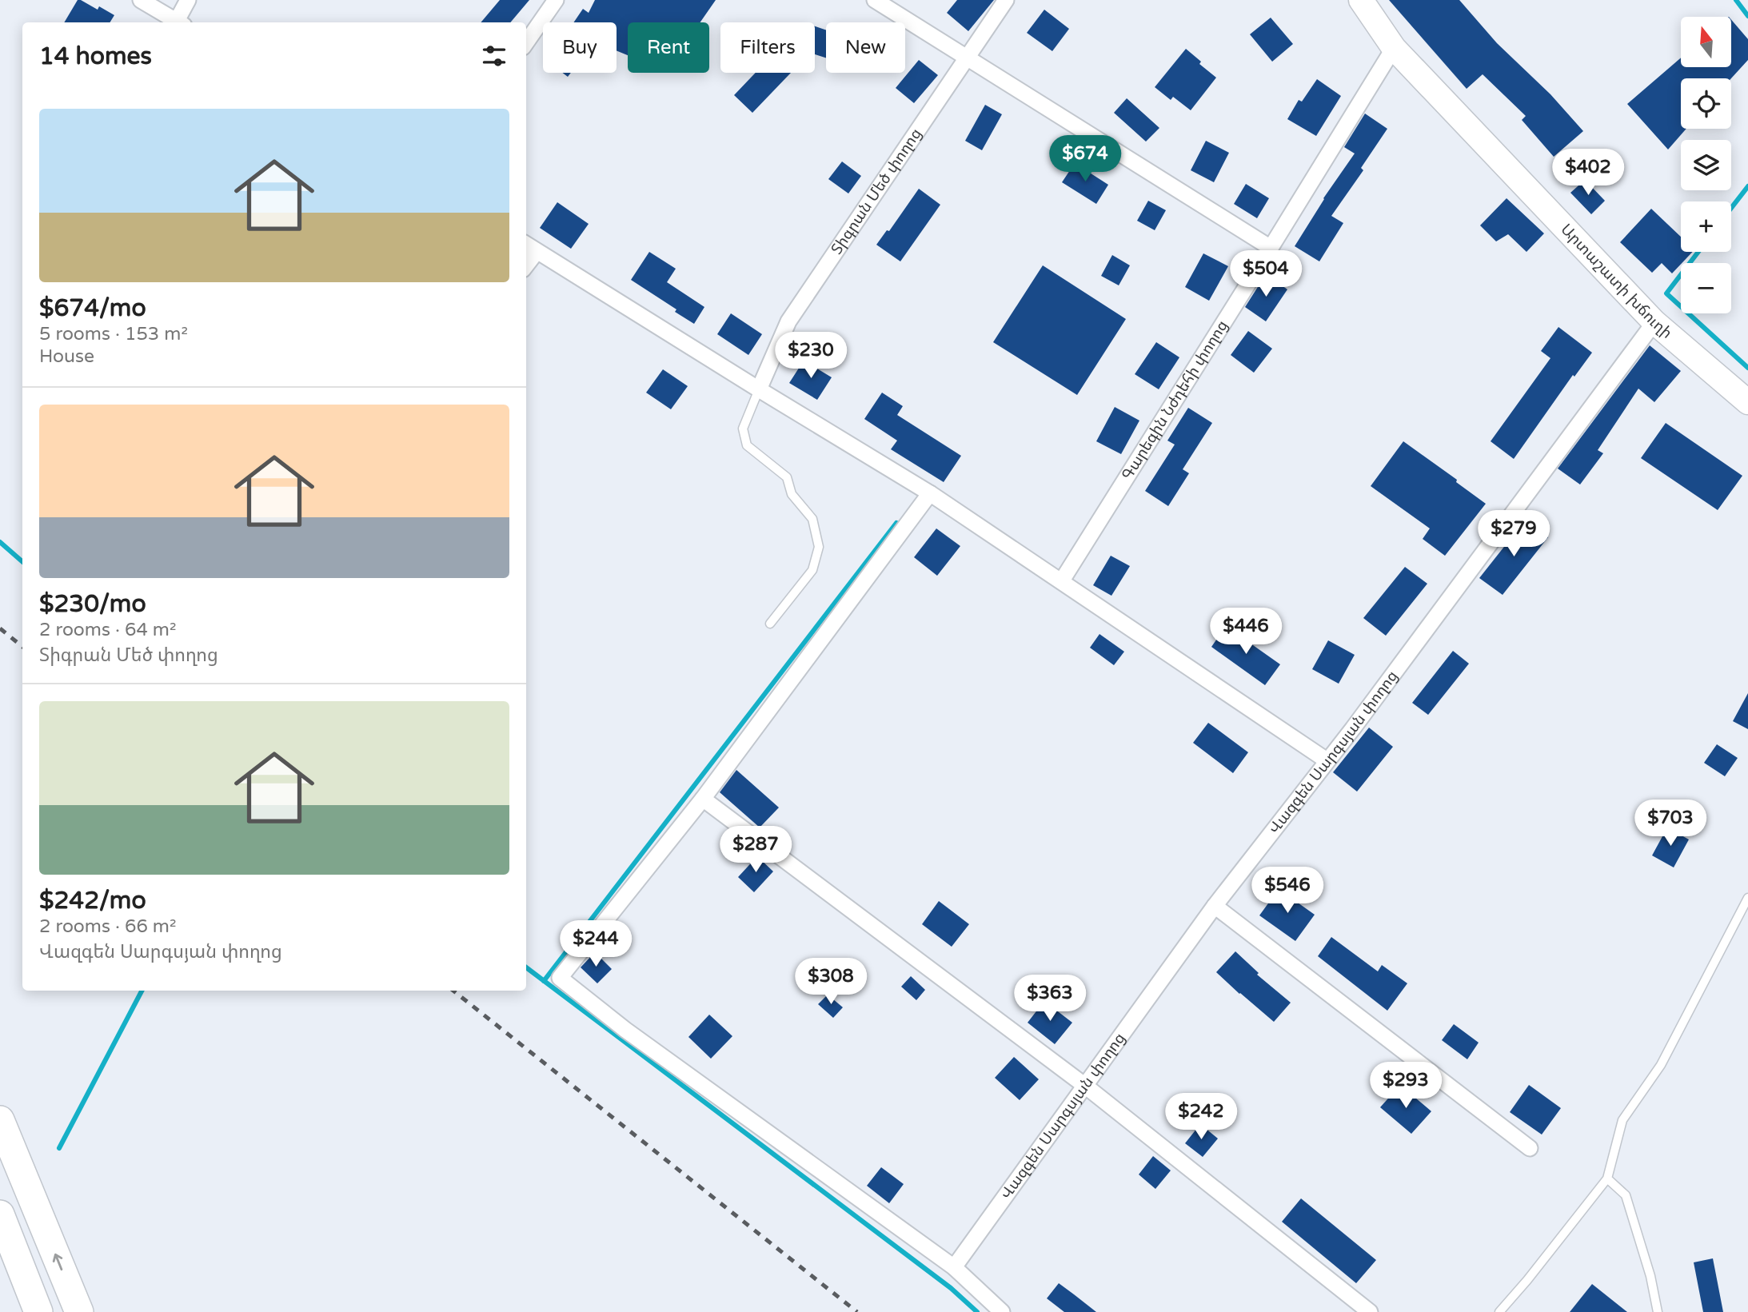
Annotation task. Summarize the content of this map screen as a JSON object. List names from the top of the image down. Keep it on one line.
{"streets":{"main road":["Արտաշատի խճուղի"],"street":["Տիգրան Մեծ փողոց","Գարեգին Նժդեհի փողոց","Վազգեն Սարգսյան փողոց"]},"crossings":[["Արտաշատի խճուղի","Գարեգին Նժդեհի փողոց"],["Արտաշատի խճուղի","Վազգեն Սարգսյան փողոց"]],"north":"top","page":{"map_buttons":["+","−"],"chip":["Buy","Rent","Filters","New"],"heading":"14 homes","list":[{"name":"$674/mo","note":"5 rooms · 153 m² · House"},{"name":"$230/mo","note":"2 rooms · 64 m² · Տիգրան Մեծ փողոց"},{"name":"$242/mo","note":"2 rooms · 66 m² · Վազգեն Սարգսյան փողոց"}],"price":["$674","$402","$504","$230","$279","$446","$703","$287","$546","$244","$308","$363","$293","$242"]}}
